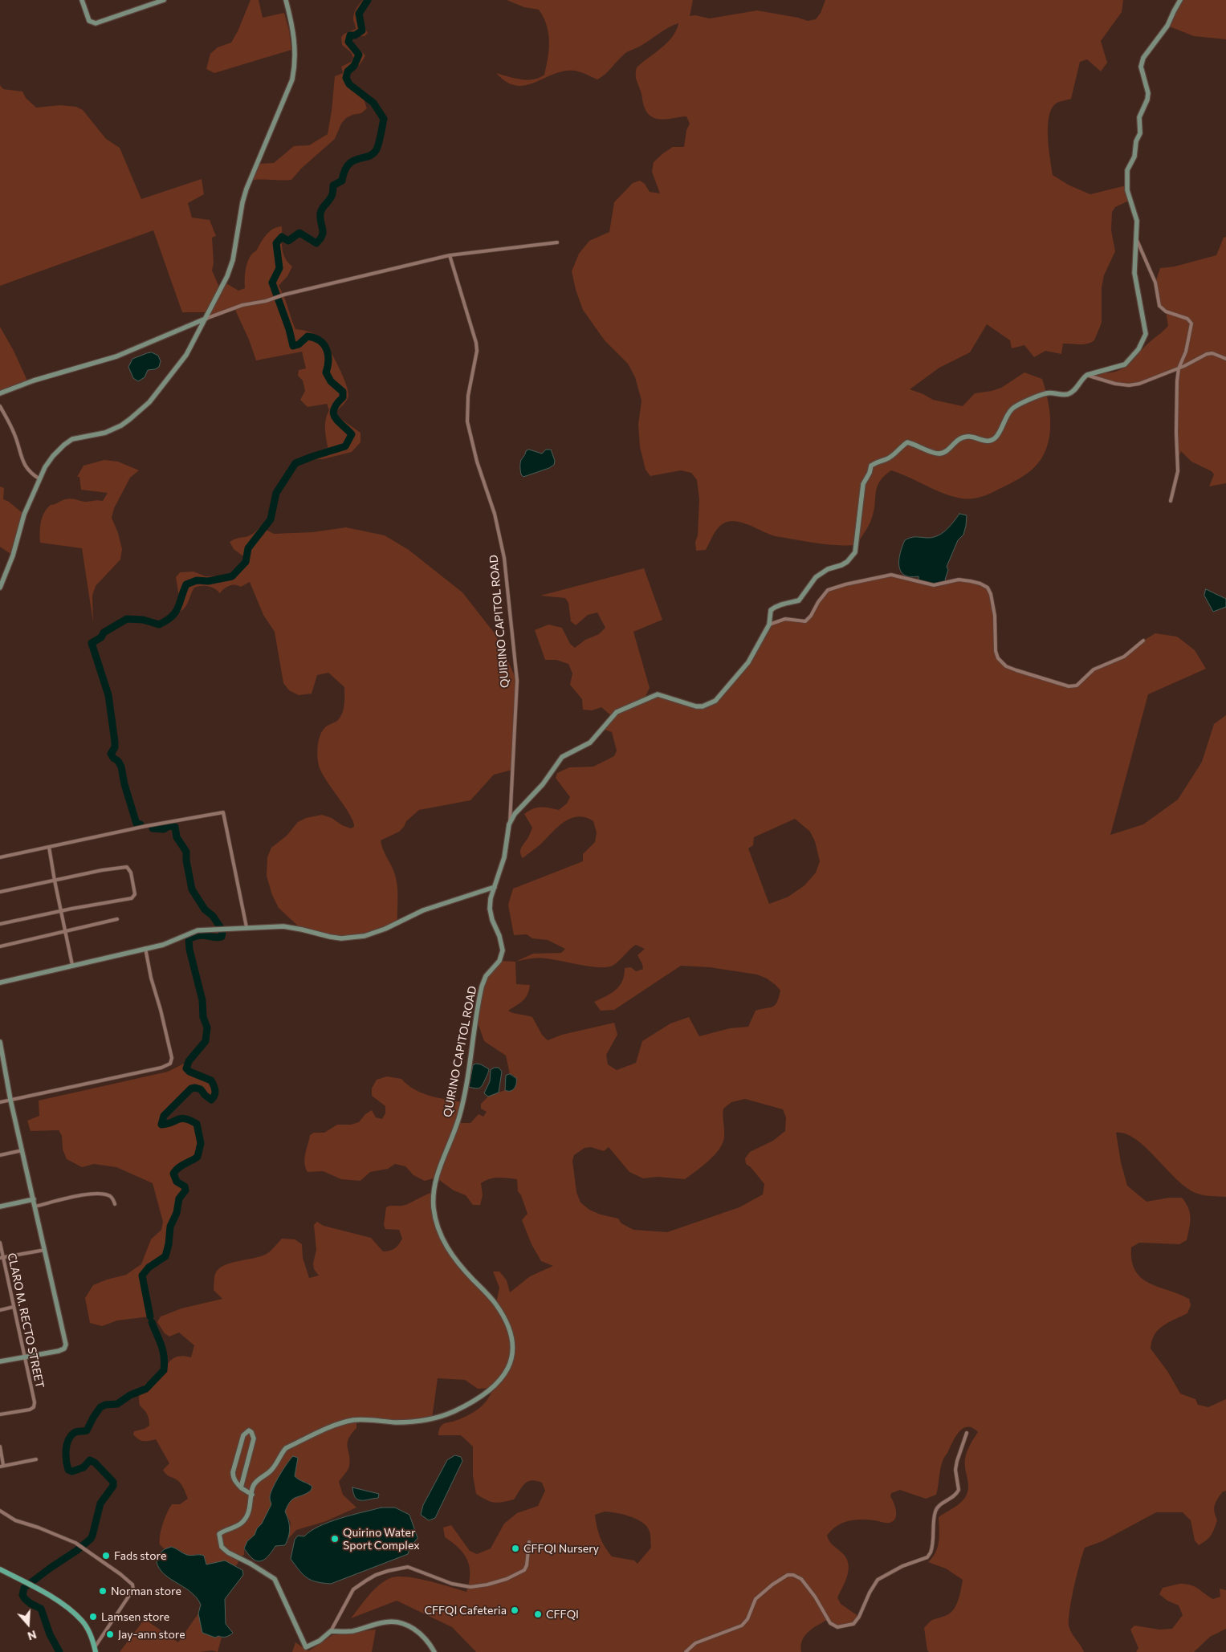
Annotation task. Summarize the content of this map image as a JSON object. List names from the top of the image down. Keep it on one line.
{"streets":{"street":["QUIRINO CAPITOL ROAD","CLARO M. RECTO STREET"]},"places":["Quirino Water Sport Complex","CFFQI Nursery","Fads store","Norman store","CFFQI Cafeteria","CFFQI","Lamsen store","Jay-ann store"],"north":"bottom"}
